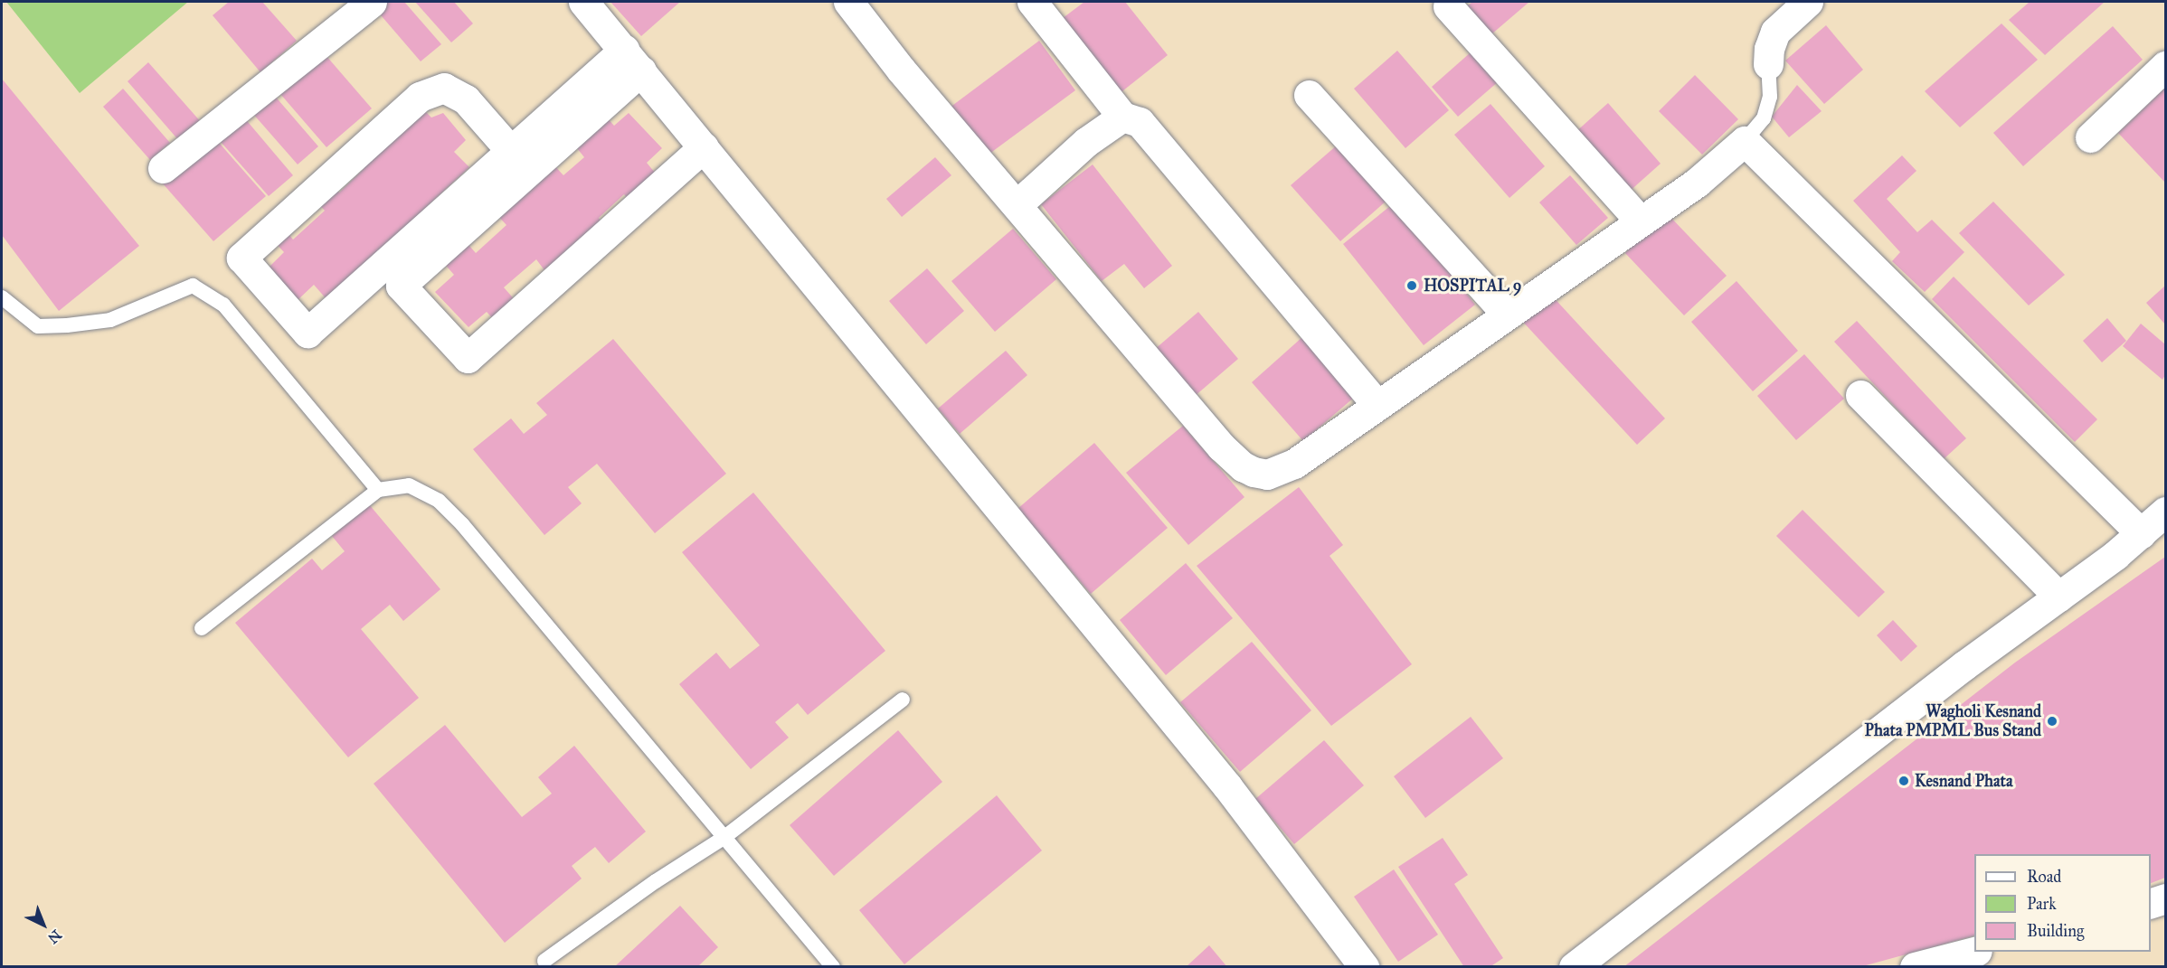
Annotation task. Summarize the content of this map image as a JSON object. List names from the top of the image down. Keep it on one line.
{"places":["HOSPITAL 9","Wagholi Kesnand Phata PMPML Bus Stand","Kesnand Phata"],"legend":["Road","Park","Building"],"north":"bottom right"}
